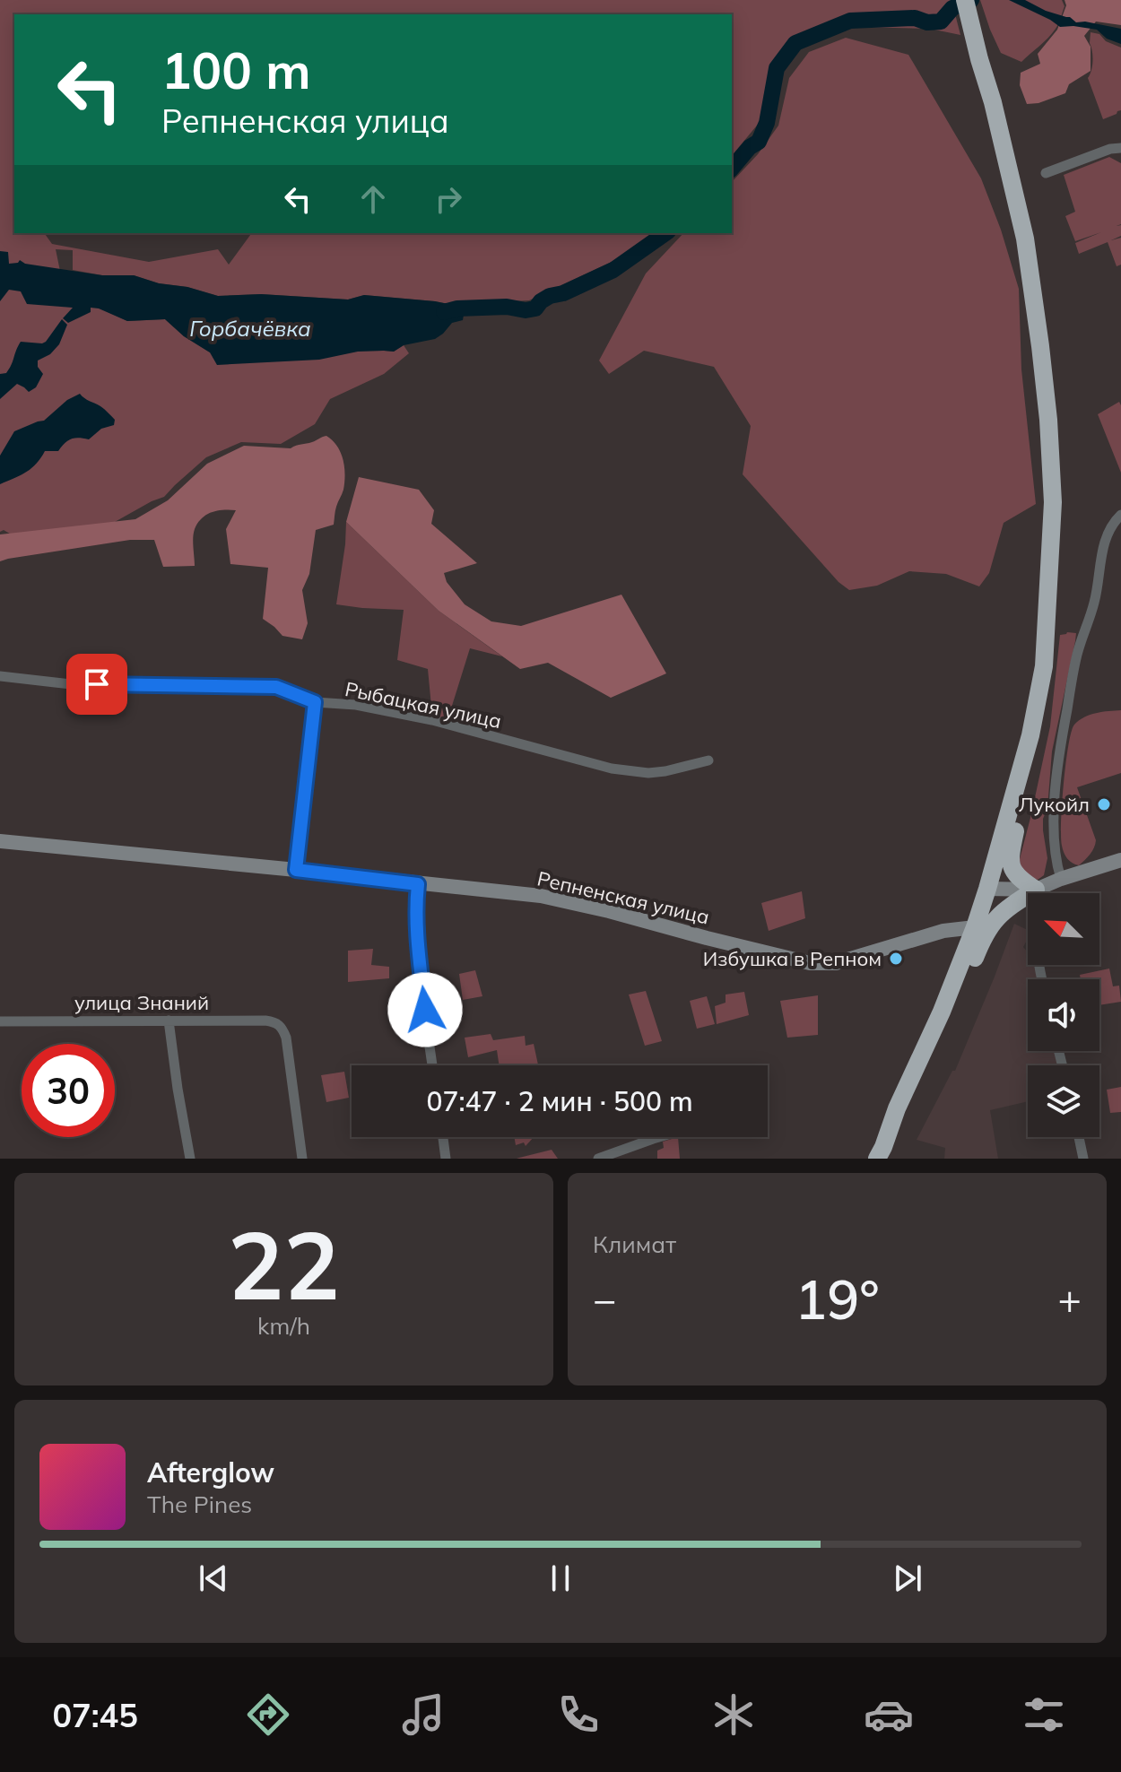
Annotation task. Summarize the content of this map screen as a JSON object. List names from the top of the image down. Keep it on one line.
{"streets":{"street":["Рыбацкая улица","Репненская улица","улица Знаний"]},"water":["Горбачёвка"],"places":["Лукойл","Избушка в Репном"],"north":"top left","page":{"turn":["100 m","Репненская улица"],"limit":"30","trip":"07:47 · 2 мин · 500 m","tile":[["22","km/h"],"Климат"],"heat":["−","19°","+"],"song":["Afterglow","The Pines"],"tabs":"07:45"}}
